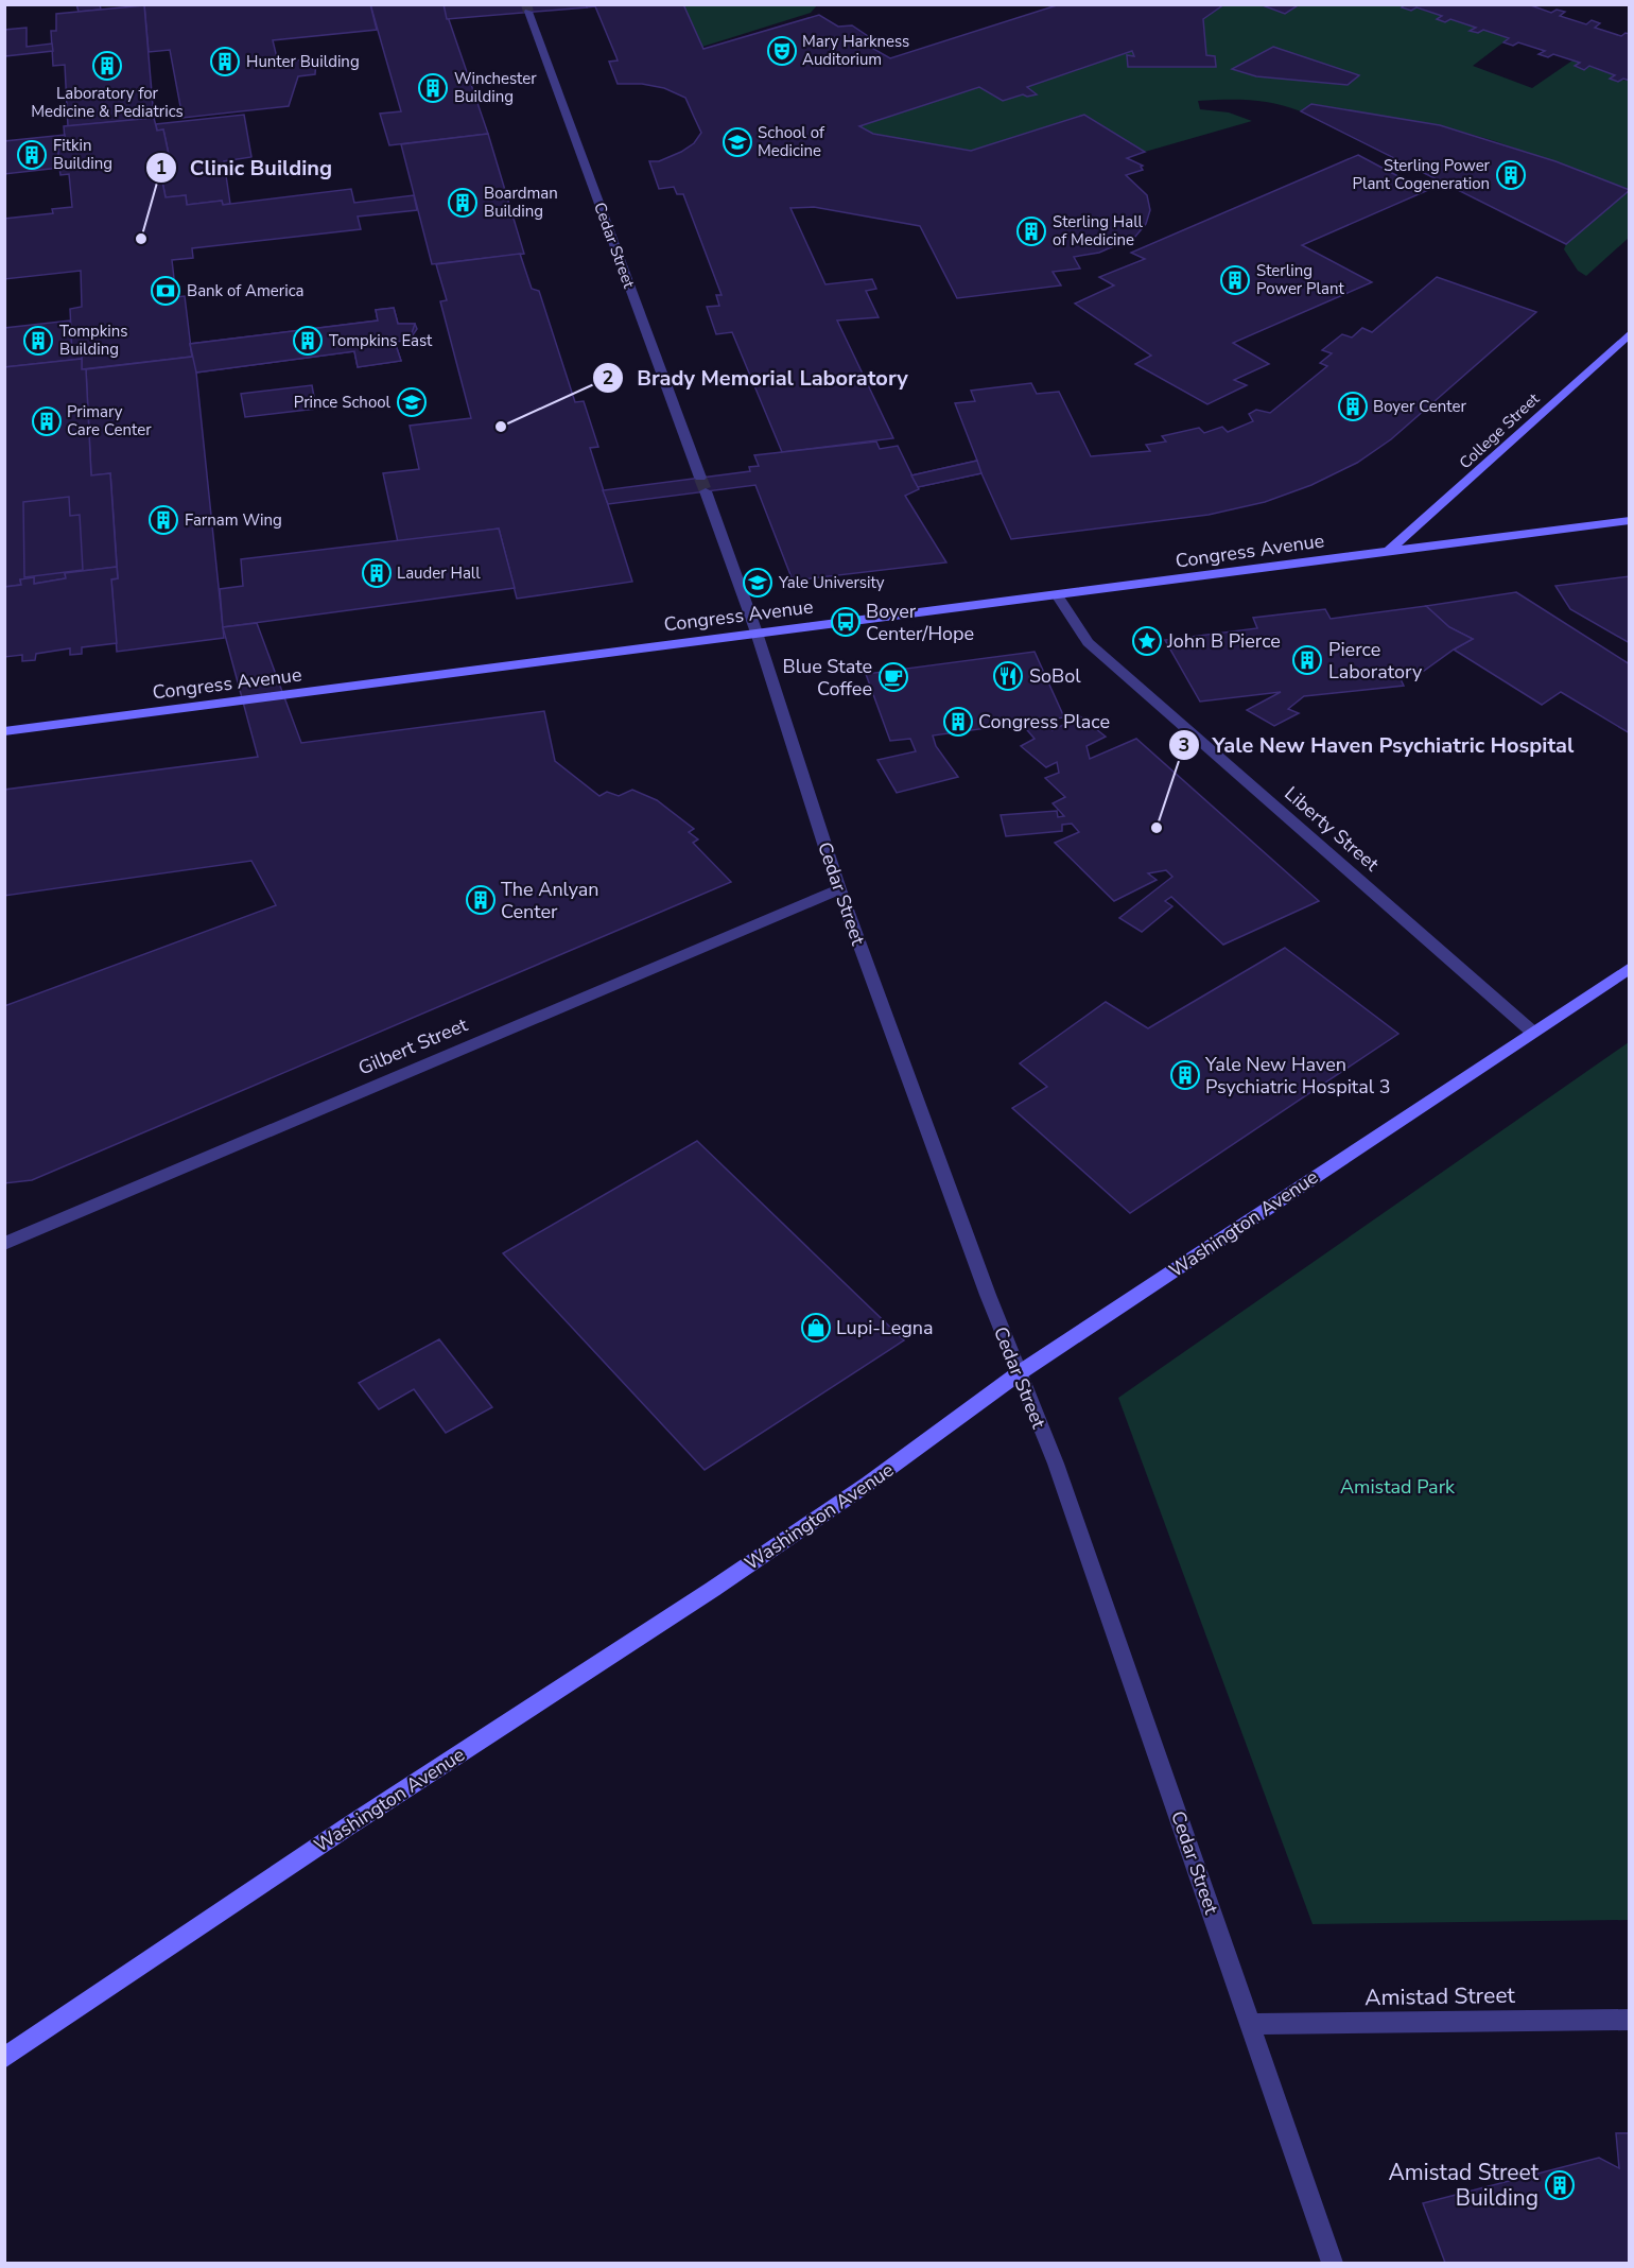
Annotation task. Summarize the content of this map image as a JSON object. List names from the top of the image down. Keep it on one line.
{"streets":{"main road":["College Street","Congress Avenue","Washington Avenue"],"street":["Cedar Street","Liberty Street","Gilbert Street","Amistad Street"]},"crossings":[["Cedar Street","Congress Avenue"],["Cedar Street","Gilbert Street"],["Cedar Street","Washington Avenue"],["Cedar Street","Amistad Street"],["College Street","Congress Avenue"],["Congress Avenue","Liberty Street"],["Liberty Street","Washington Avenue"]],"parks":["Amistad Park"],"places":{"theatre":["Mary Harkness Auditorium"],"building":["Hunter Building","Laboratory for Medicine & Pediatrics","Winchester Building","Fitkin Building","Sterling Power Plant Cogeneration","Boardman Building","Sterling Hall of Medicine","Sterling Power Plant","Tompkins Building","Tompkins East","Boyer Center","Primary Care Center","Farnam Wing","Lauder Hall","Pierce Laboratory","Congress Place","The Anlyan Center","Yale New Haven Psychiatric Hospital 3","Amistad Street Building"],"school or university":["School of Medicine","Prince School","Yale University"],"other":["Clinic Building","Brady Memorial Laboratory","Yale New Haven Psychiatric Hospital"],"bank":["Bank of America"],"bus stop":["Boyer Center/Hope"],"place":["John B Pierce"],"restaurant":["SoBol"],"cafe":["Blue State Coffee"],"shop":["Lupi-Legna"]}}
